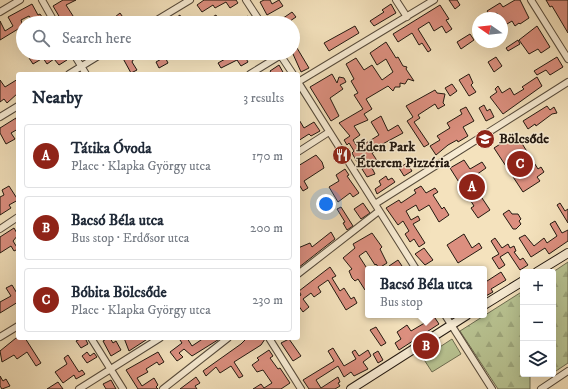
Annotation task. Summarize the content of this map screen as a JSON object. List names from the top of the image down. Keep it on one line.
{"places":{"school or university":["Bölcsőde"],"restaurant":["Éden Park Étterem Pizzéria"]},"north":"left","page":{"search":"Search here","heading":["Nearby","3 results"],"list":[{"mark":"A","name":"Tátika Óvoda","note":"Place · Klapka György utca","value":"170 m"},{"mark":"B","name":"Bacsó Béla utca","note":"Bus stop · Erdősor utca","value":"200 m"},{"mark":"C","name":"Bóbita Bölcsőde","note":"Place · Klapka György utca","value":"230 m"}],"pins":["C","A","B"],"popup":["Bacsó Béla utca","Bus stop"],"map_buttons":["+","−"]}}
